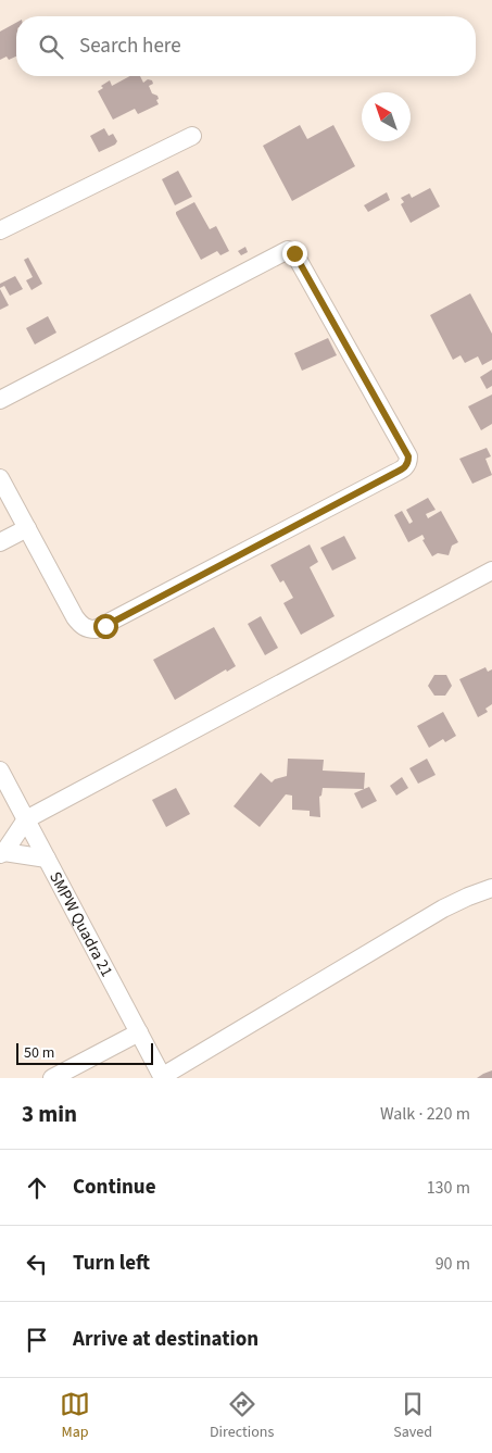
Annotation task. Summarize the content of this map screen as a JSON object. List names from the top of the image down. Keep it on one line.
{"streets":{"street":["SMPW Quadra 21"]},"scale_bar":"50 m","north":"top left","page":{"search":"Search here","scale":"50 m","heading":["3 min","Walk · 220 m"],"list":[["Continue","130 m"],["Turn left","90 m"],"Arrive at destination"],"nav":["Map","Directions","Saved"]}}
